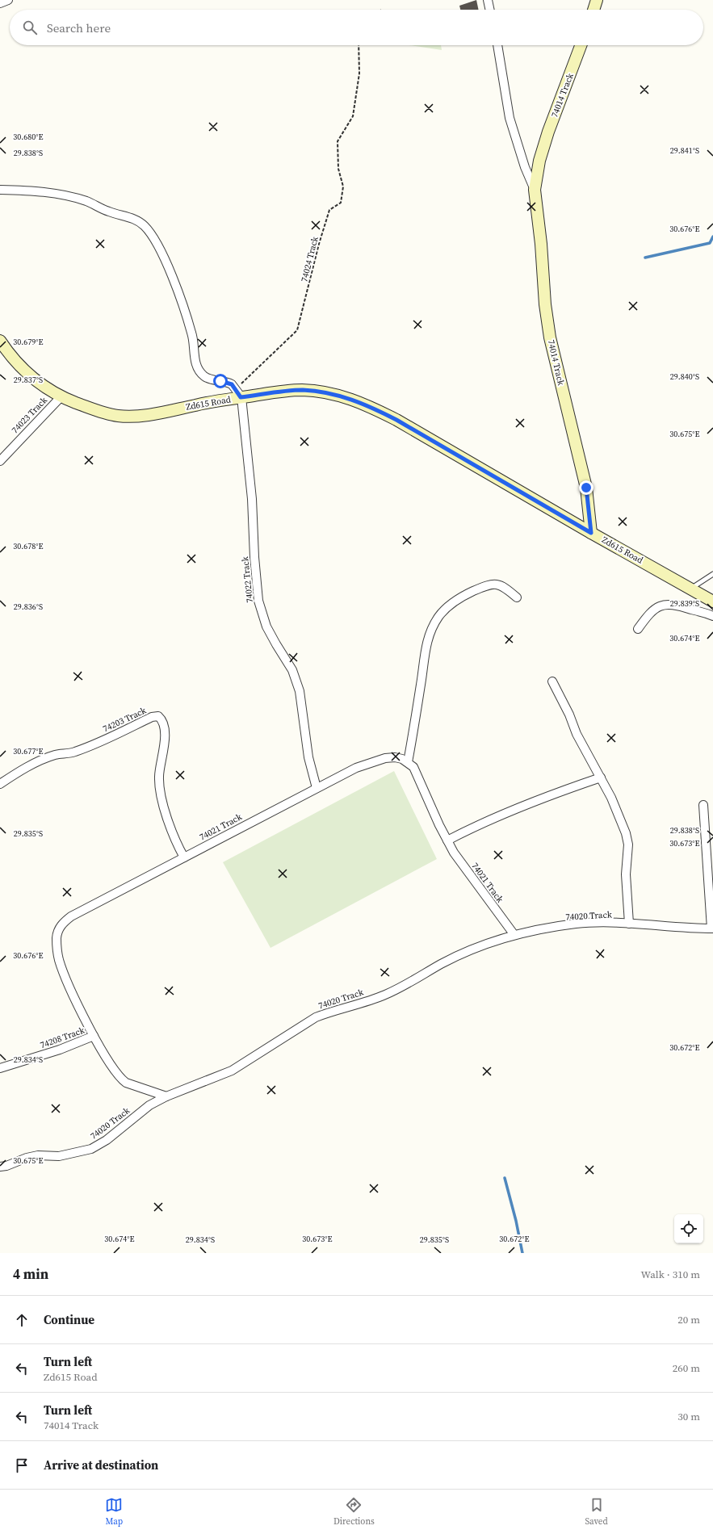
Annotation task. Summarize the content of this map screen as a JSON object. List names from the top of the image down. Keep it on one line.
{"streets":{"street":["74014 Track","Zd615 Road","74023 Track","74022 Track","74203 Track","74021 Track","74020 Track","74208 Track"],"path":["74024 Track"]},"crossings":[["74014 Track","Zd615 Road"],["74024 Track","Zd615 Road"],["74024 Track","74022 Track"],["Zd615 Road","74023 Track"],["Zd615 Road","74022 Track"],["74022 Track","74021 Track"],["74203 Track","74021 Track"],["74021 Track","74020 Track"],["74021 Track","74208 Track"]],"page":{"search":"Search here","heading":["4 min","Walk · 310 m"],"list":[["Continue","20 m"],["Turn left","Zd615 Road","260 m"],["Turn left","74014 Track","30 m"],"Arrive at destination"],"nav":["Map","Directions","Saved"]},"coordinates":["30.680°E","29.841°S","29.838°S","30.676°E","30.679°E","29.840°S","29.837°S","30.675°E","30.678°E","29.839°S","29.836°S","30.674°E","30.677°E","29.835°S","30.673°E","30.672°E","29.834°S"]}
